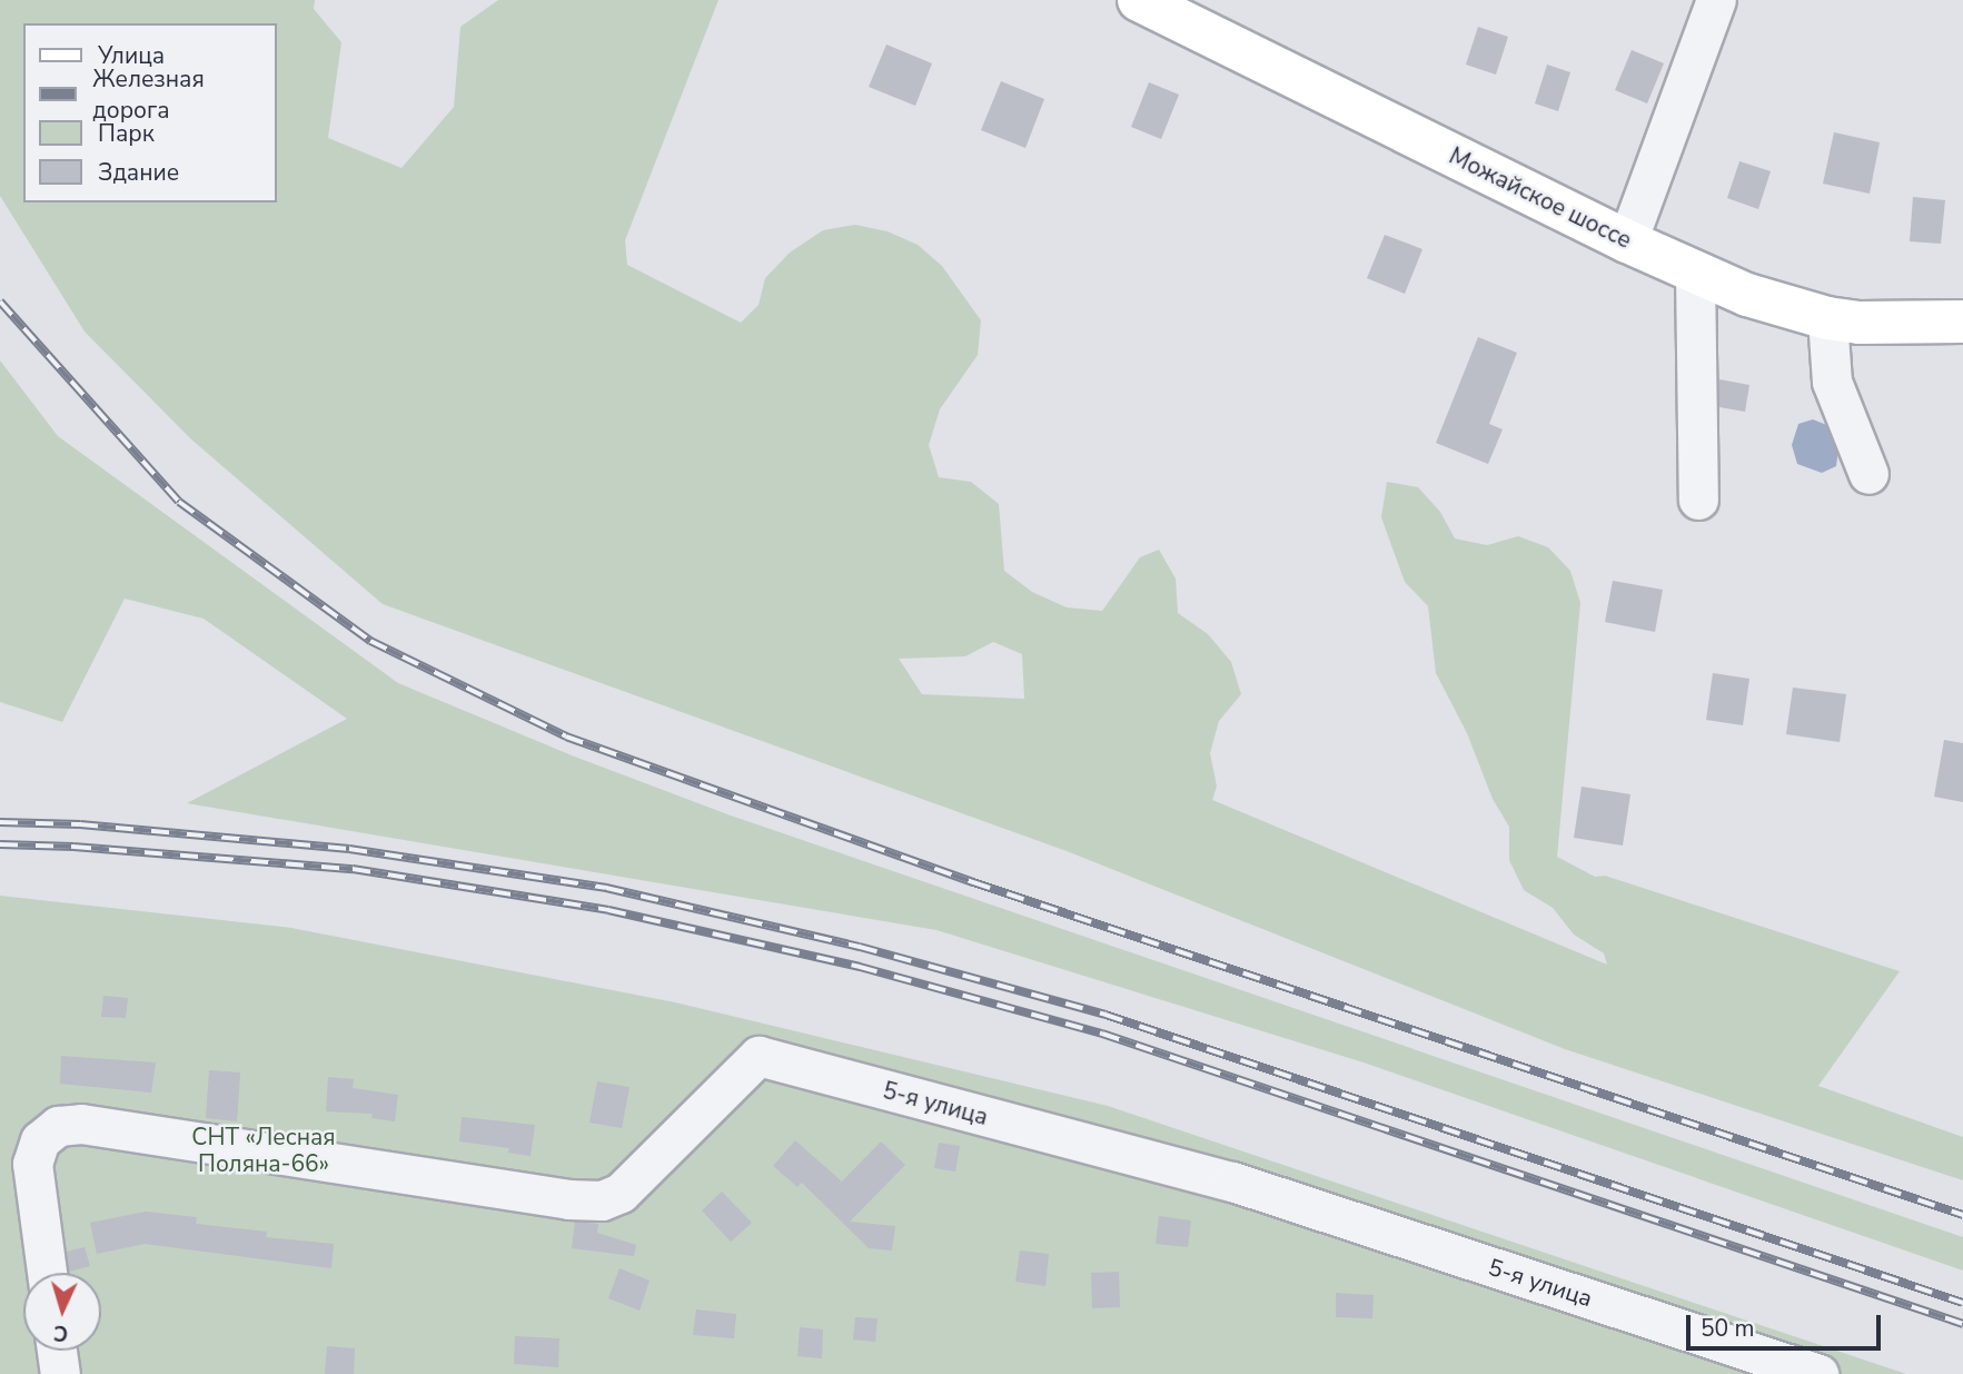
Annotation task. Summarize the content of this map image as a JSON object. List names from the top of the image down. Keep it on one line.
{"streets":{"main road":["Можайское шоссе"],"street":["5-я улица"]},"parks":["СНТ «Лесная Поляна-66»"],"legend":["Улица","Железная дорога","Парк","Здание"],"scale_bar":"50 m","north":"bottom"}
